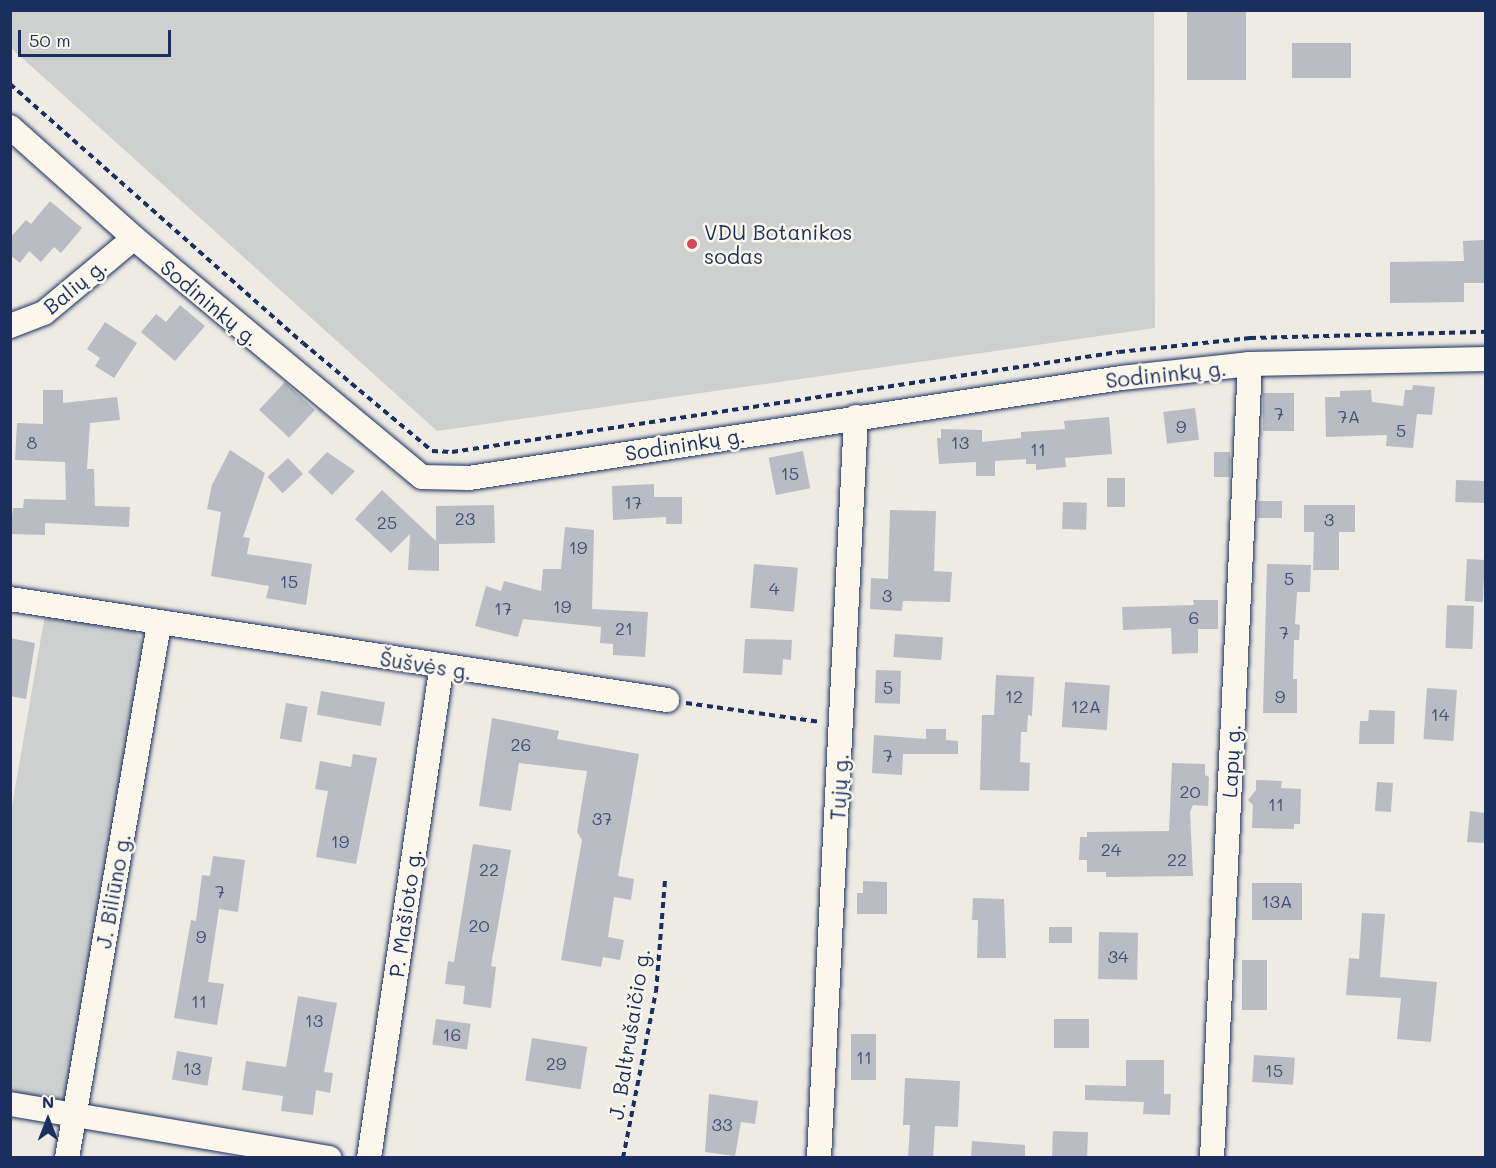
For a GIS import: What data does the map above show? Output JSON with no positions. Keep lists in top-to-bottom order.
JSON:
{
  "streets": {
    "street": [
      "Balių g.",
      "Sodininkų g.",
      "Šušvės g.",
      "Lapų g.",
      "Tujų g.",
      "J. Biliūno g.",
      "P. Mašioto g."
    ],
    "path": ["J. Baltrušaičio g."]
  },
  "crossings": [
    ["Balių g.", "Sodininkų g."],
    ["Sodininkų g.", "Lapų g."],
    ["Sodininkų g.", "Tujų g."],
    ["Šušvės g.", "J. Biliūno g."],
    ["Šušvės g.", "P. Mašioto g."]
  ],
  "places": ["VDU Botanikos sodas"],
  "house_numbers": [
    "7",
    "7A",
    "9",
    "5",
    "8",
    "13",
    "11",
    "15",
    "17",
    "23",
    "3",
    "25",
    "19",
    "5",
    "15",
    "4",
    "3",
    "19",
    "17",
    "6",
    "21",
    "7",
    "5",
    "12",
    "9",
    "12A",
    "14",
    "26",
    "7",
    "20",
    "11",
    "37",
    "19",
    "24",
    "22",
    "22",
    "7",
    "13A",
    "20",
    "9",
    "34",
    "11",
    "13",
    "16",
    "11",
    "29",
    "13",
    "15",
    "33"
  ],
  "scale_bar": "50 m",
  "north": "top"
}
